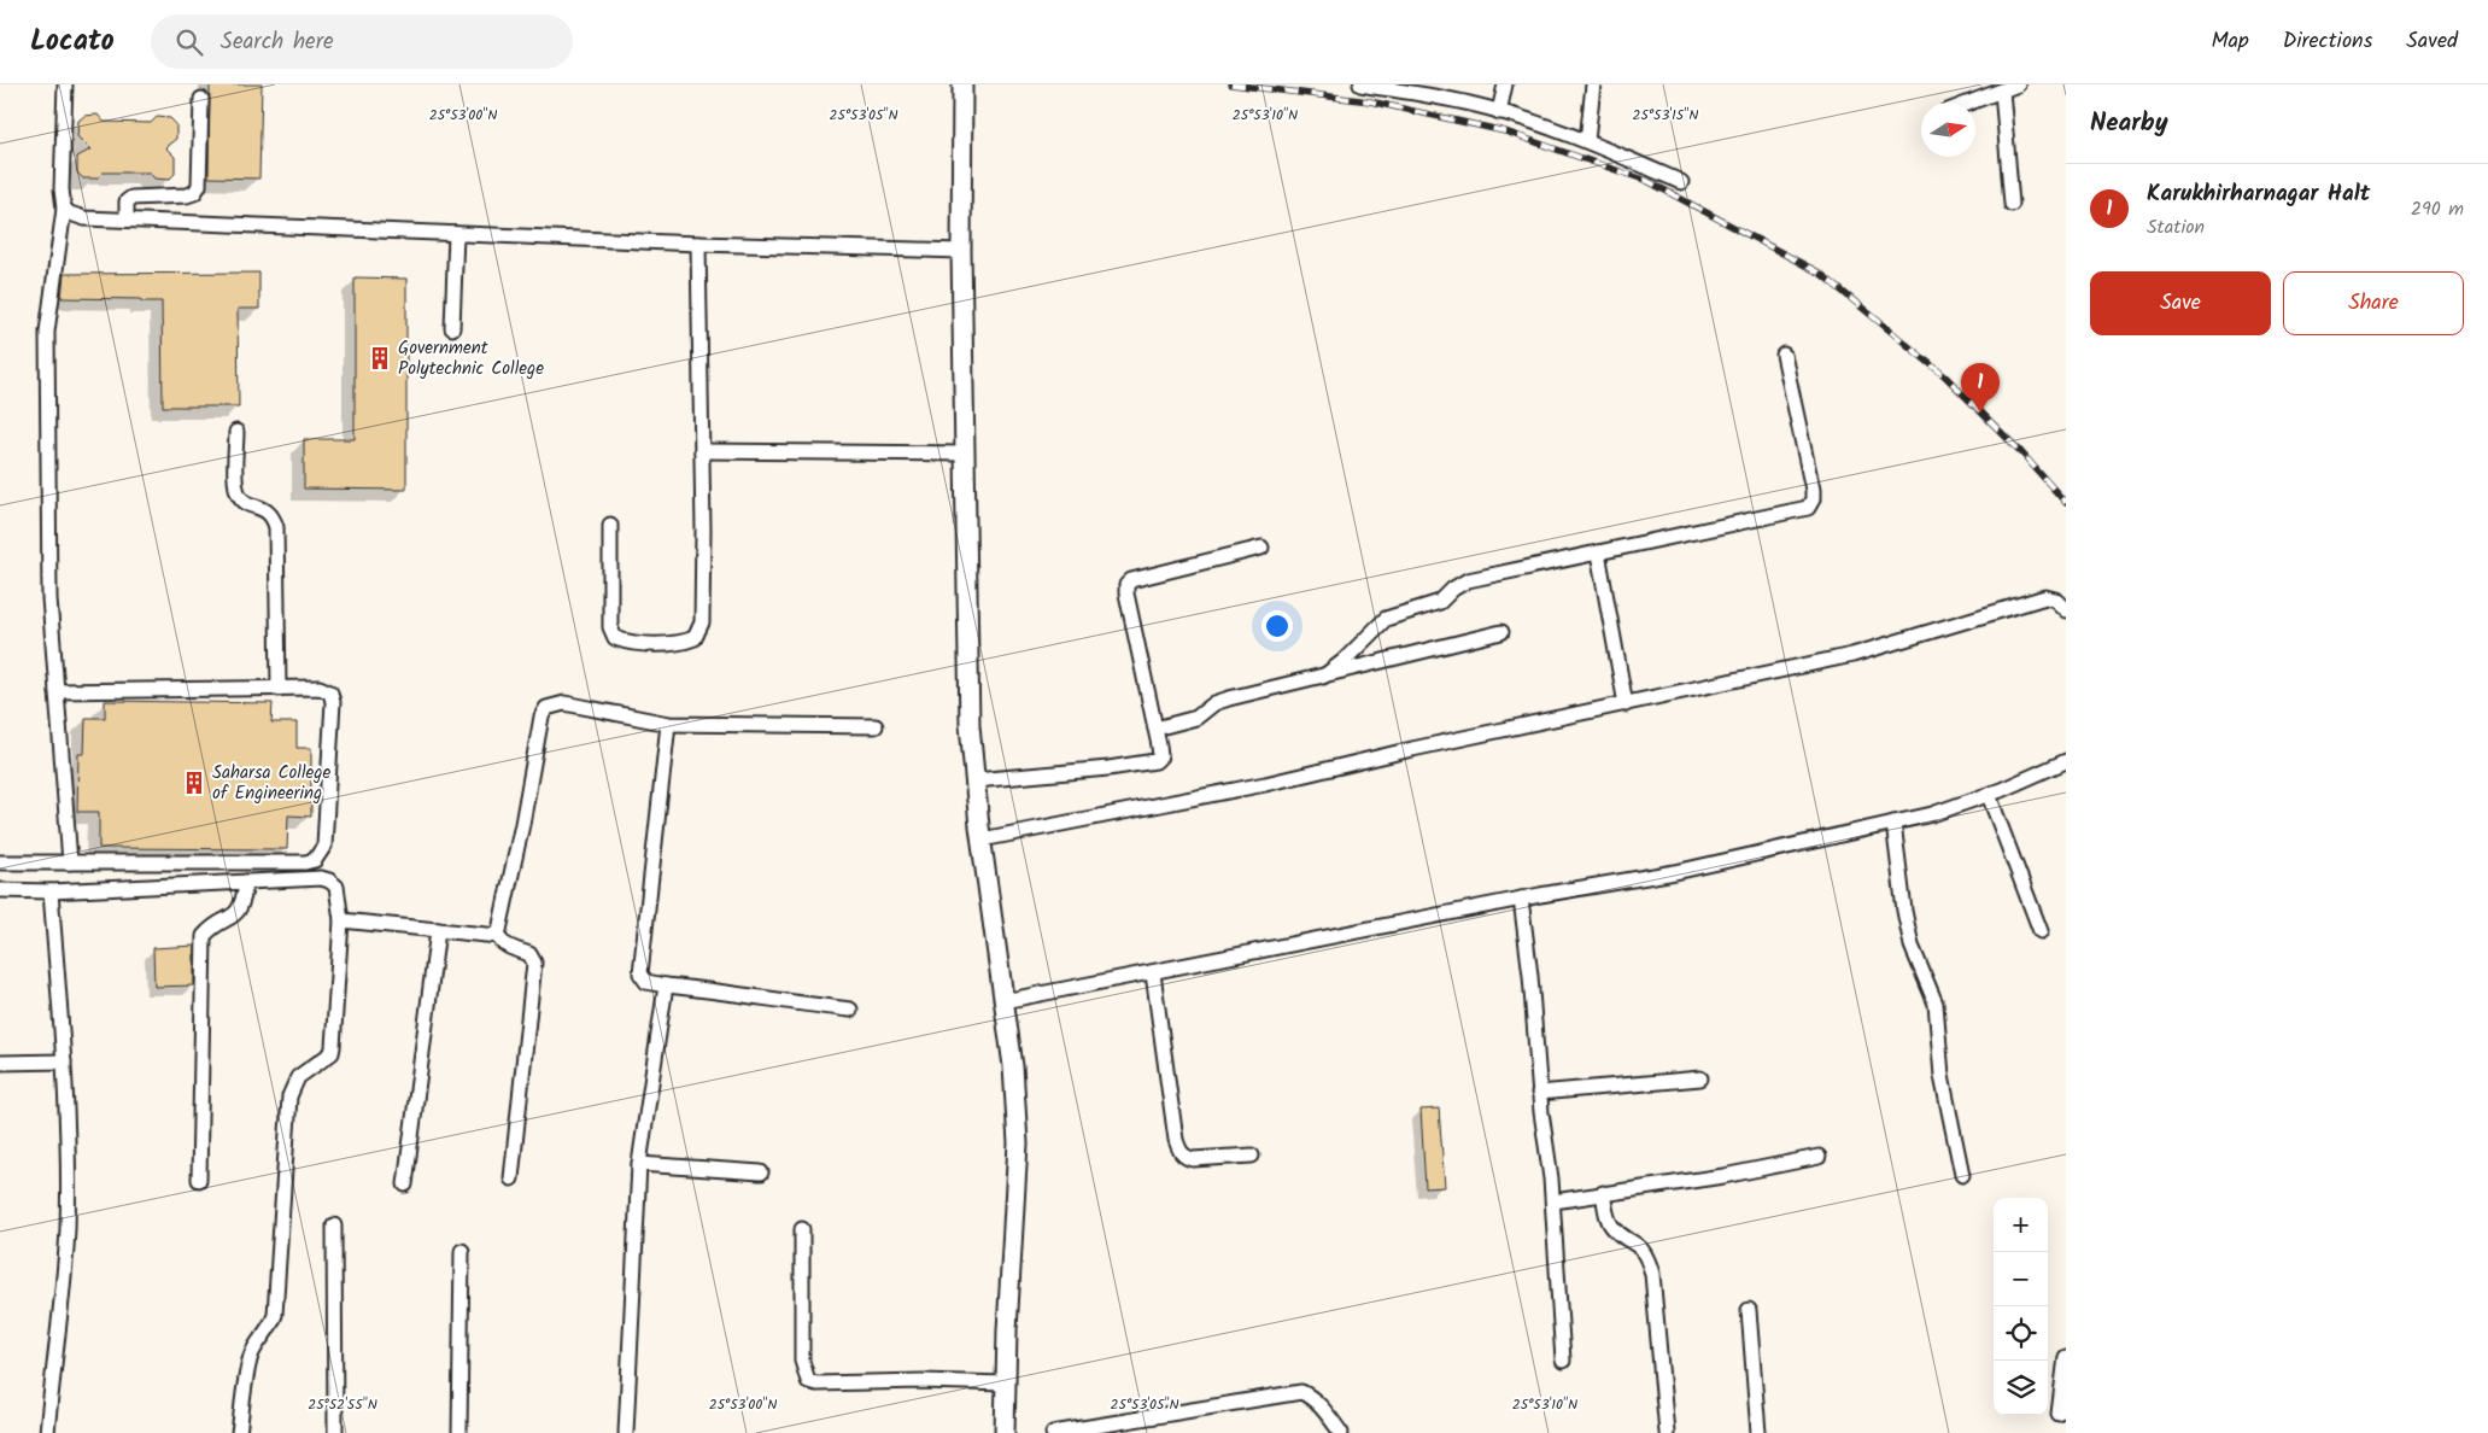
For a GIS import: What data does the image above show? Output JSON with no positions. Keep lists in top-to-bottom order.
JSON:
{
  "places": {
    "building": ["Government Polytechnic College", "Saharsa College of Engineering"]
  },
  "north": "right",
  "page": {
    "header": "Locato",
    "search": "Search here",
    "nav": ["Map", "Directions", "Saved"],
    "heading": "Nearby",
    "list": [
      {
        "mark": "1",
        "name": "Karukhirharnagar Halt",
        "note": "Station",
        "value": "290 m"
      }
    ],
    "buttons": ["Save", "Share"],
    "pins": "1",
    "map_buttons": ["+", "−"]
  },
  "coordinates": [
    "25°53'00\"N",
    "25°53'05\"N",
    "25°53'10\"N",
    "25°53'15\"N",
    "25°52'55\"N"
  ]
}
